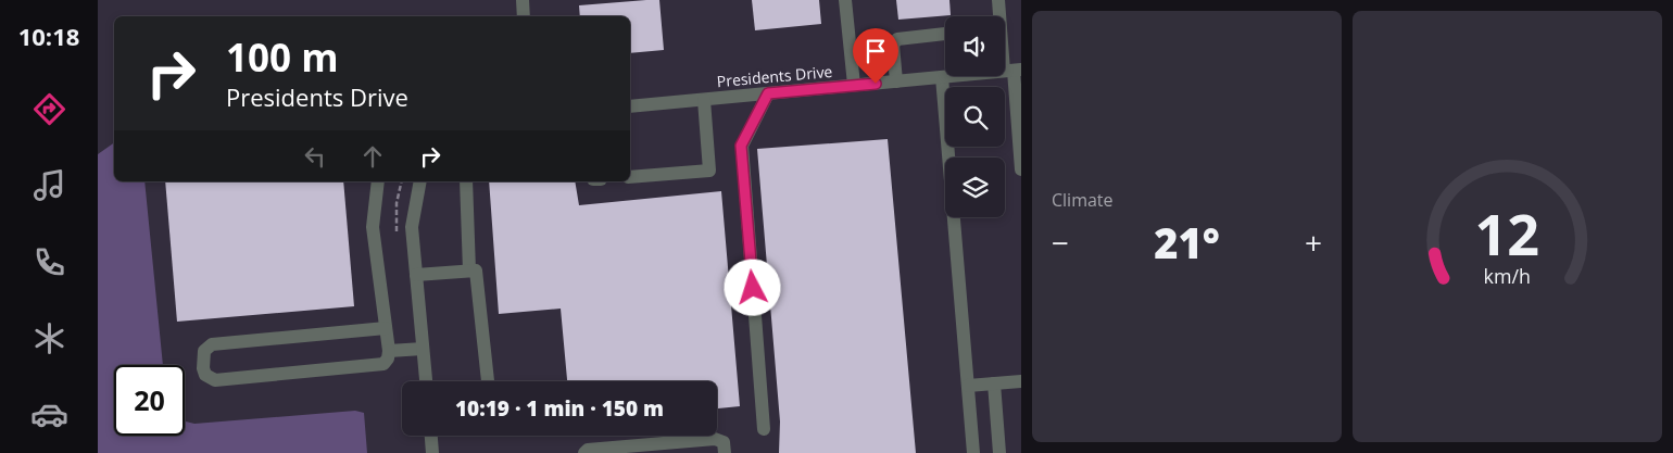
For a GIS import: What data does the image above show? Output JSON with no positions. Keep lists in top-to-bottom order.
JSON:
{
  "streets": {
    "street": ["Presidents Drive"]
  },
  "page": {
    "tabs": "10:18",
    "tile": "Climate",
    "turn": ["100 m", "Presidents Drive"],
    "heat": ["−", "21°", "+"],
    "limit": "20",
    "trip": "10:19 · 1 min · 150 m",
    "gauge": ["12", "km/h"]
  }
}
